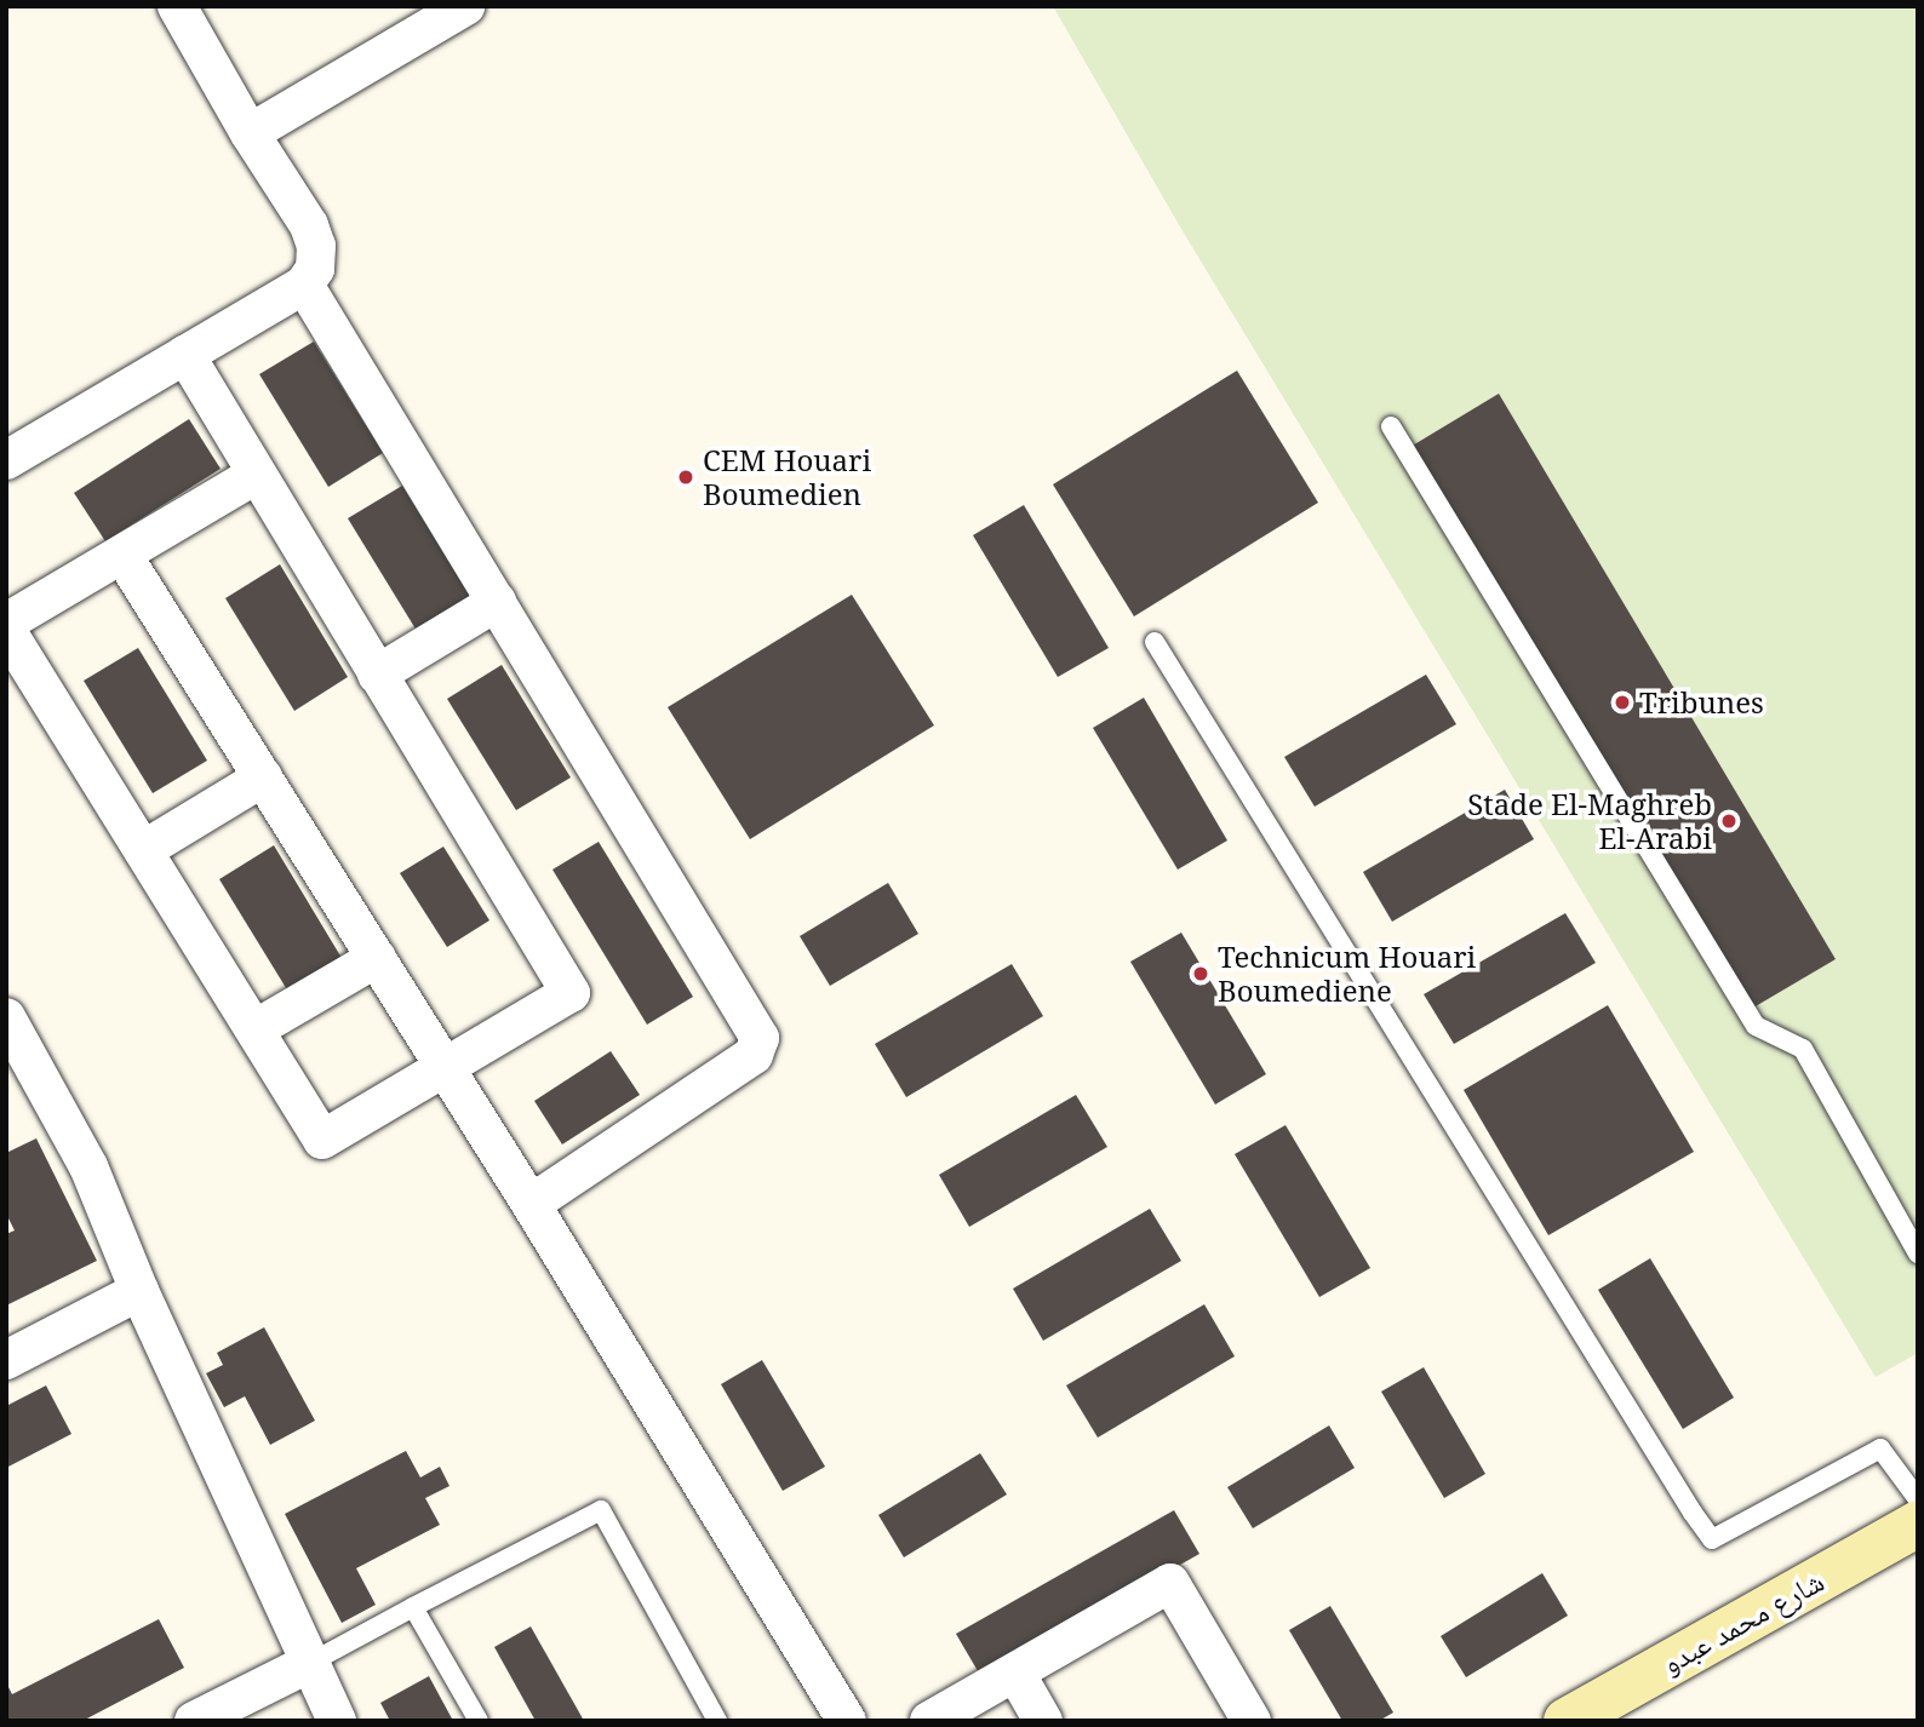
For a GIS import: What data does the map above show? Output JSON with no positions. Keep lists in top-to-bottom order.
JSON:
{
  "streets": {
    "street": ["شارع محمد عبدو"]
  },
  "places": [
    "CEM Houari Boumedien",
    "Tribunes",
    "Stade El-Maghreb El-Arabi",
    "Technicum Houari Boumediene"
  ]
}
